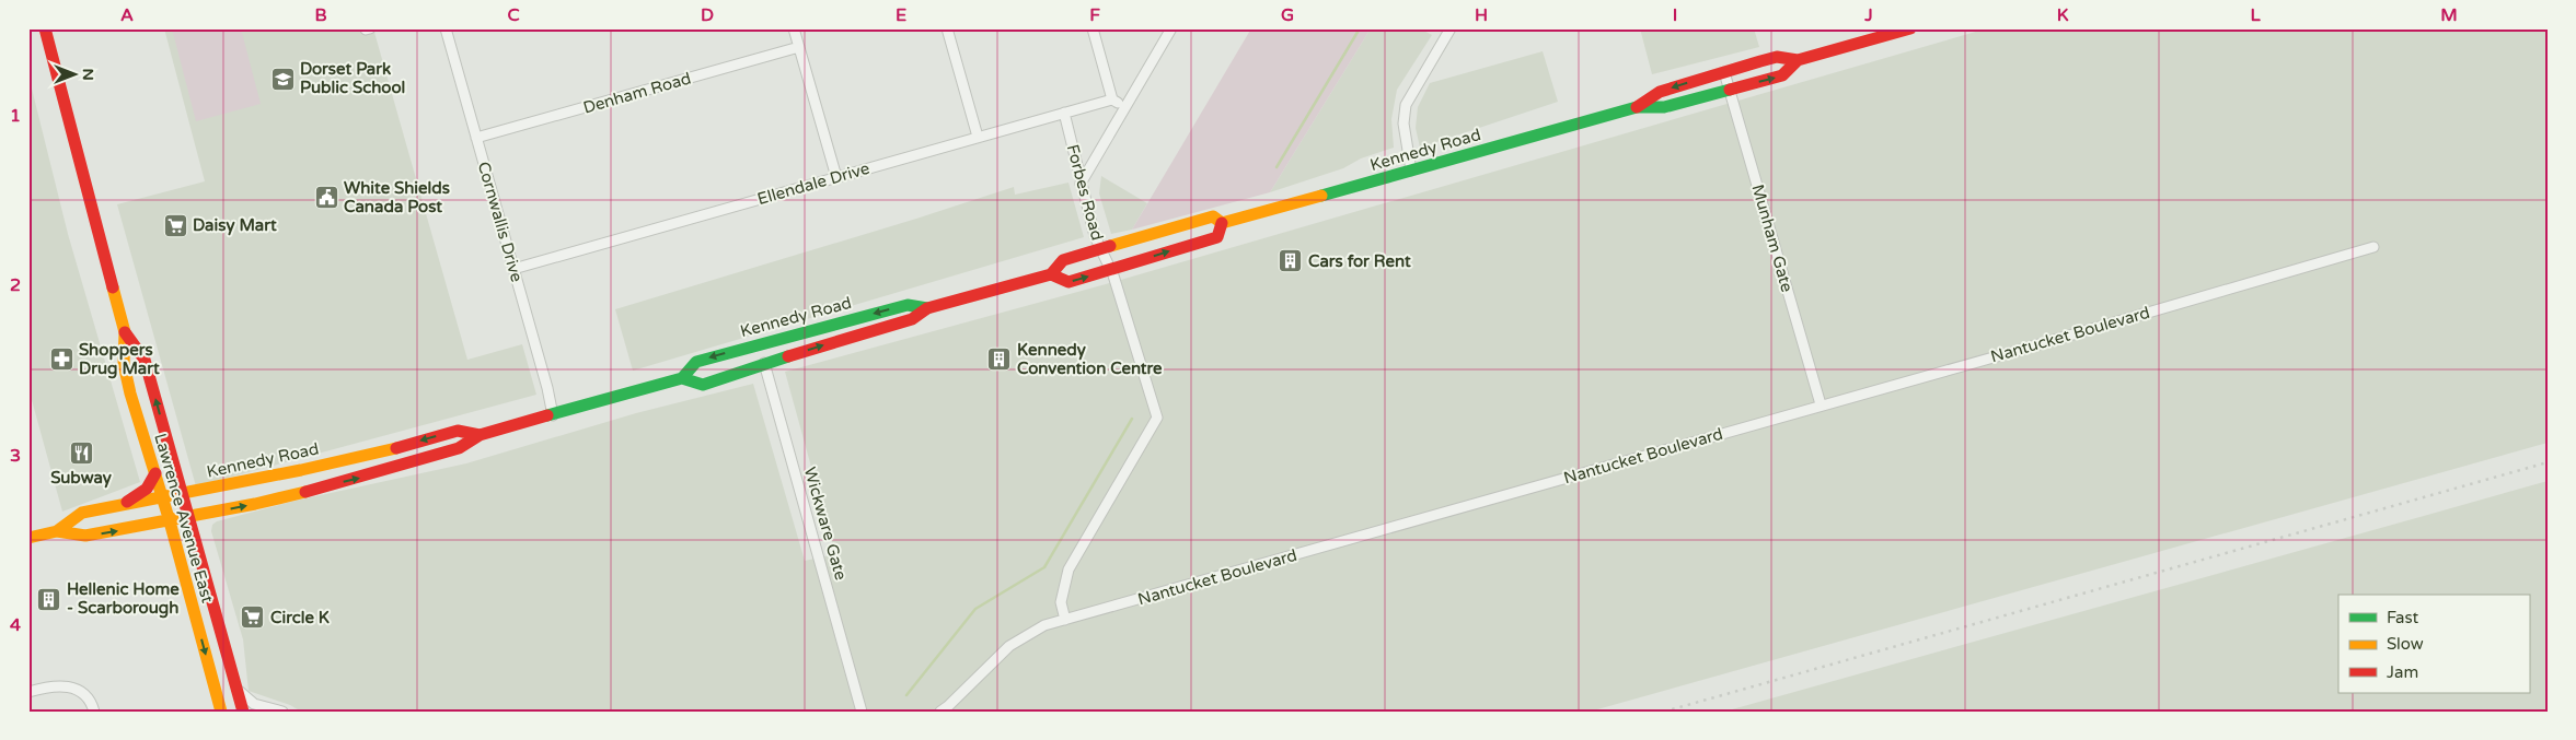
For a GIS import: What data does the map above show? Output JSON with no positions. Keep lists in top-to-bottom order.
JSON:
{
  "streets": {
    "main road": ["Kennedy Road", "Lawrence Avenue East", "Wickware Gate"],
    "street": [
      "Denham Road",
      "Ellendale Drive",
      "Forbes Road",
      "Cornwallis Drive",
      "Munham Gate",
      "Nantucket Boulevard"
    ]
  },
  "crossings": [
    ["Denham Road", "Cornwallis Drive"],
    ["Kennedy Road", "Forbes Road"],
    ["Kennedy Road", "Cornwallis Drive"],
    ["Kennedy Road", "Munham Gate"],
    ["Kennedy Road", "Lawrence Avenue East"],
    ["Kennedy Road", "Wickware Gate"],
    ["Ellendale Drive", "Forbes Road"],
    ["Ellendale Drive", "Cornwallis Drive"],
    ["Forbes Road", "Nantucket Boulevard"],
    ["Munham Gate", "Nantucket Boulevard"]
  ],
  "places": {
    "school or university": ["Dorset Park Public School"],
    "public building": ["White Shields Canada Post"],
    "supermarket": ["Daisy Mart", "Circle K"],
    "building": ["Cars for Rent", "Kennedy Convention Centre", "Hellenic Home - Scarborough"],
    "pharmacy": ["Shoppers Drug Mart"],
    "restaurant": ["Subway"]
  },
  "legend": ["Fast", "Slow", "Jam"],
  "north": "right",
  "grid": {
    "columns": [
      "A",
      "B",
      "C",
      "D",
      "E",
      "F",
      "G",
      "H",
      "I",
      "J",
      "K",
      "L",
      "M"
    ],
    "rows": [
      "1",
      "2",
      "3",
      "4"
    ]
  }
}
